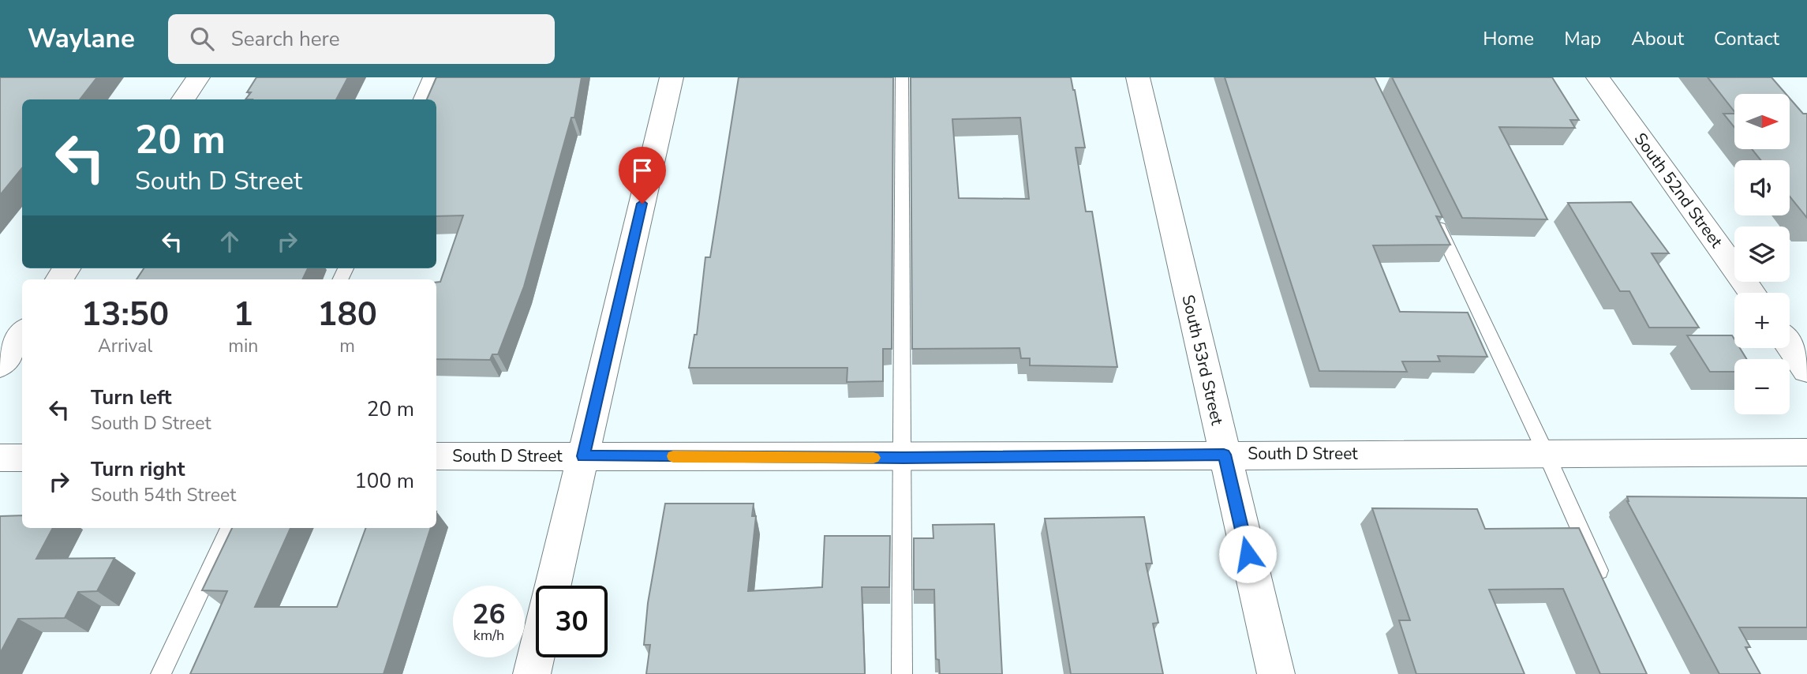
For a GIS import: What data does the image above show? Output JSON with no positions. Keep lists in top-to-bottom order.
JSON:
{
  "streets": {
    "street": ["South 52nd Street", "South 53rd Street", "South D Street"]
  },
  "crossings": [
    ["South 53rd Street", "South D Street"]
  ],
  "north": "right",
  "page": {
    "header": "Waylane",
    "search": "Search here",
    "nav": [
      "Home",
      "Map",
      "About",
      "Contact"
    ],
    "map_buttons": ["+", "−"],
    "turn": ["20 m", "South D Street"],
    "eta": [
      "13:50",
      "Arrival",
      "1",
      "min",
      "180",
      "m"
    ],
    "list": [
      {
        "name": "Turn left",
        "note": "South D Street",
        "value": "20 m"
      },
      {
        "name": "Turn right",
        "note": "South 54th Street",
        "value": "100 m"
      }
    ],
    "speed": "26 km/h",
    "limit": "30"
  }
}
